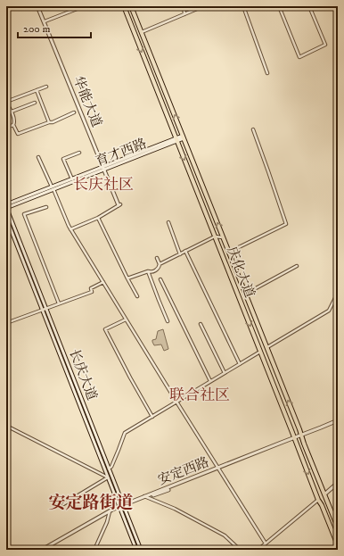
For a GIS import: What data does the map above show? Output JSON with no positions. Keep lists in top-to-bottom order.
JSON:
{
  "streets": {
    "highway": ["庆化大道"],
    "main road": [
      "华能大道",
      "育才西路",
      "长庆大道",
      "安定西路"
    ]
  },
  "crossings": [
    ["华能大道", "育才西路"],
    ["育才西路", "庆化大道"],
    ["育才西路", "长庆大道"],
    ["庆化大道", "安定西路"],
    ["长庆大道", "安定西路"]
  ],
  "districts": ["长庆社区", "联合社区", "安定路街道"],
  "scale_bar": "200 m"
}
